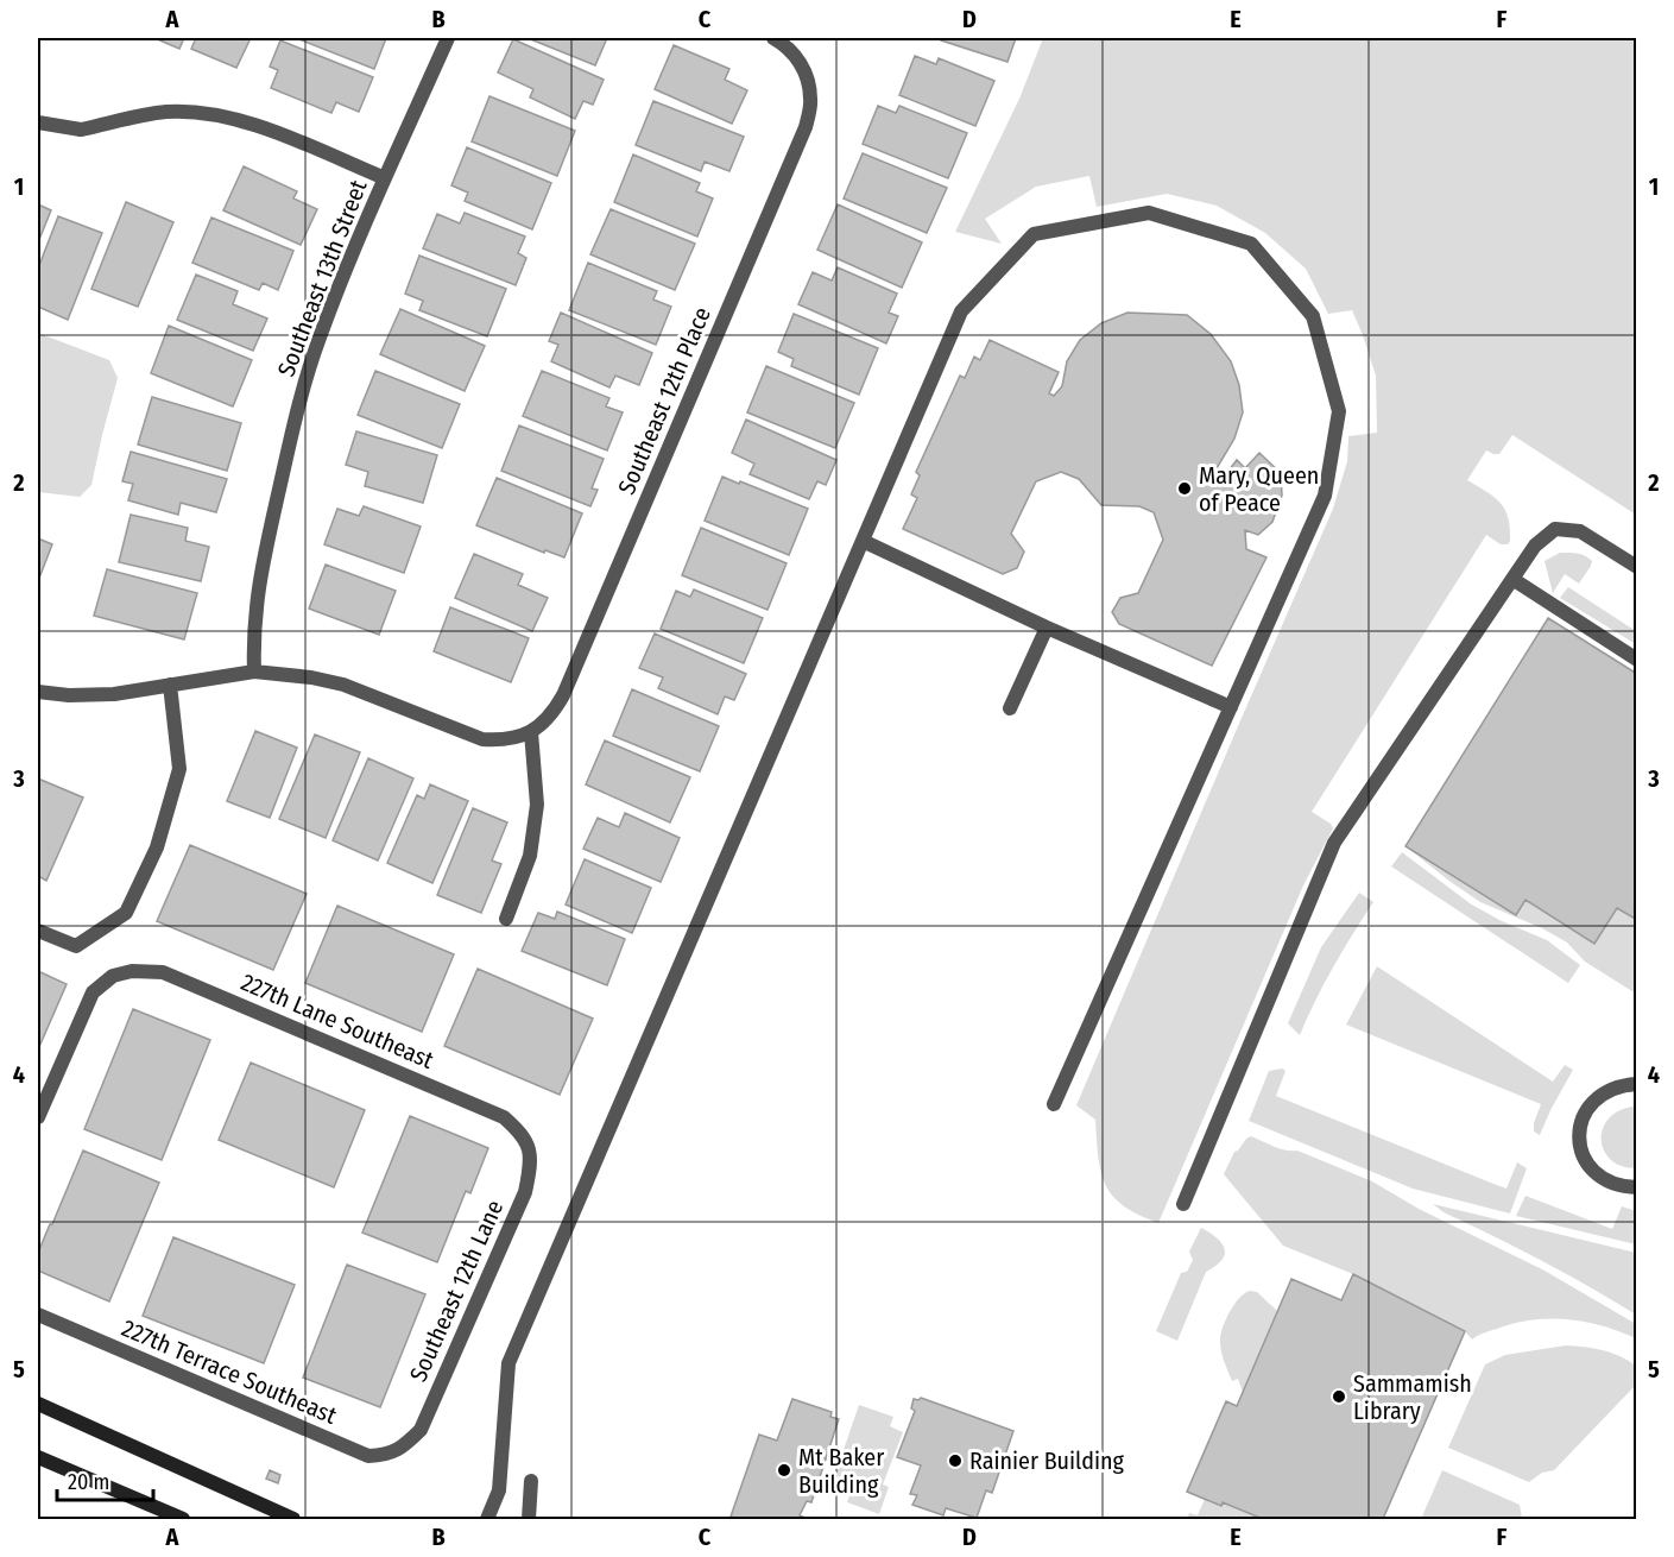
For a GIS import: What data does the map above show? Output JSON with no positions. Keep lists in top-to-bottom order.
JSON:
{
  "streets": {
    "street": [
      "Southeast 13th Street",
      "Southeast 12th Place",
      "227th Lane Southeast",
      "Southeast 12th Lane",
      "227th Terrace Southeast"
    ]
  },
  "crossings": [
    ["227th Lane Southeast", "Southeast 12th Lane"],
    ["Southeast 12th Lane", "227th Terrace Southeast"]
  ],
  "places": [
    "Mary, Queen of Peace",
    "Sammamish Library",
    "Rainier Building",
    "Mt Baker Building"
  ],
  "scale_bar": "20 m",
  "grid": {
    "columns": [
      "A",
      "B",
      "C",
      "D",
      "E",
      "F"
    ],
    "rows": [
      "1",
      "2",
      "3",
      "4",
      "5"
    ]
  }
}
